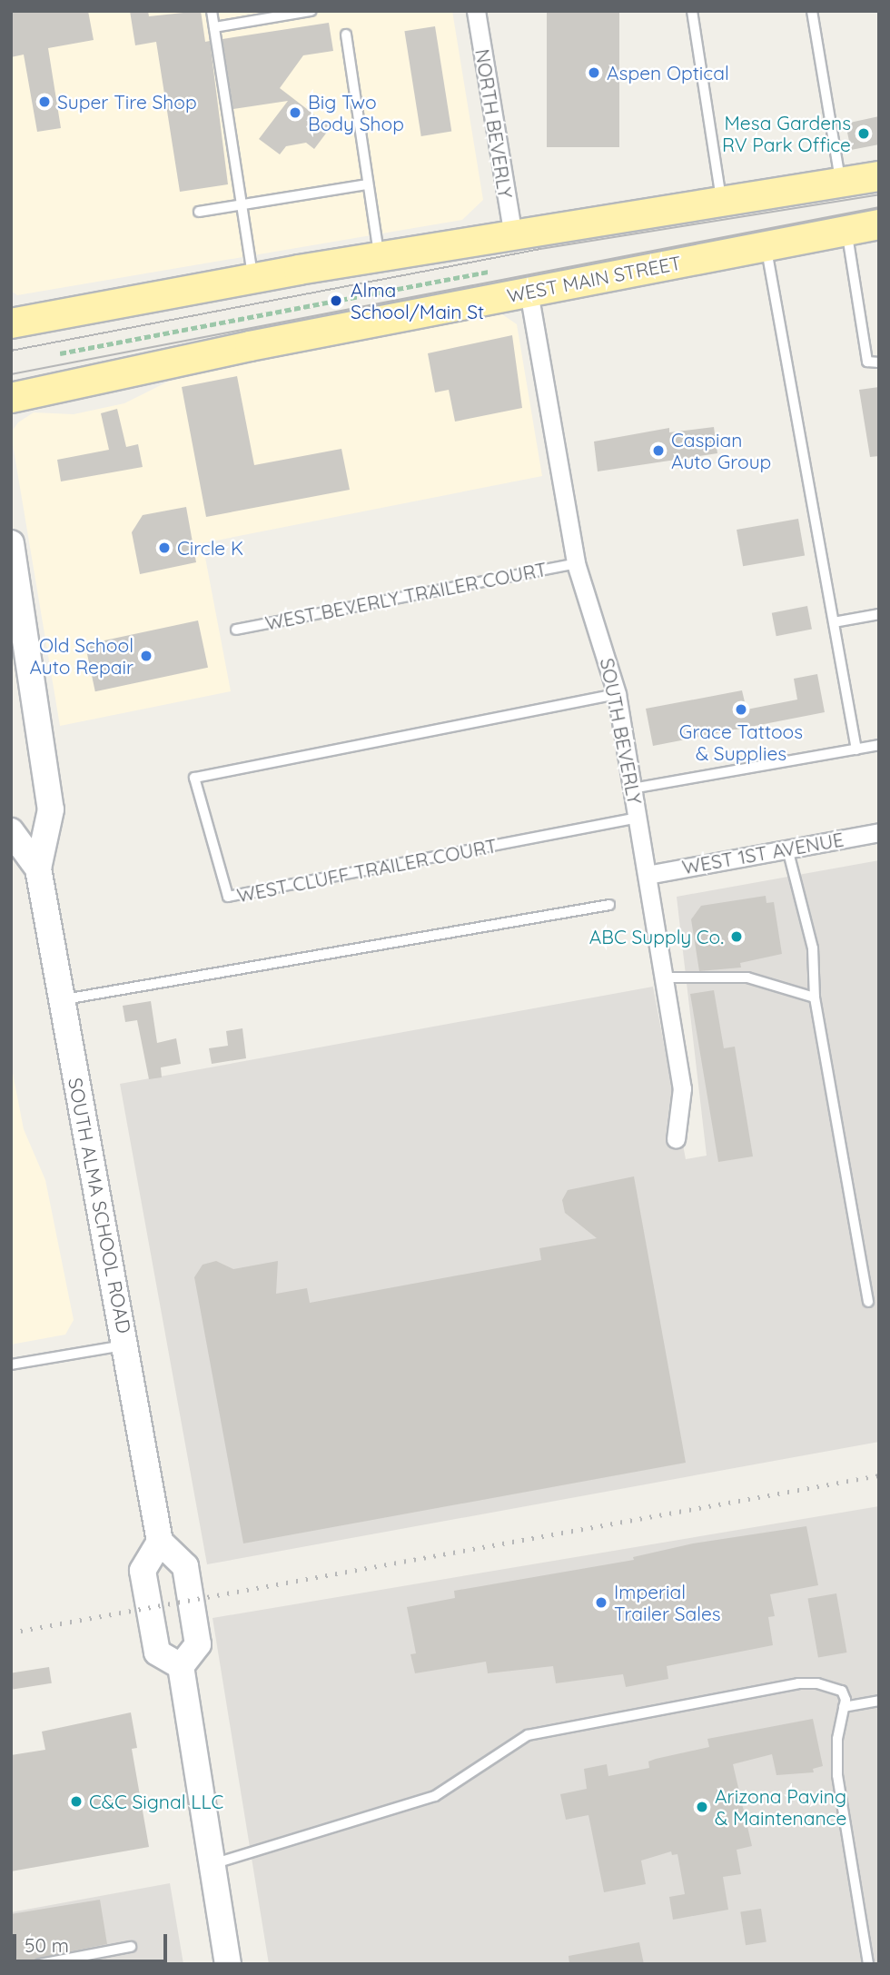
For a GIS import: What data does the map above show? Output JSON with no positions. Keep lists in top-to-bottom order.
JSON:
{
  "streets": {
    "main road": ["WEST MAIN STREET", "SOUTH ALMA SCHOOL ROAD"],
    "street": ["NORTH BEVERLY", "SOUTH BEVERLY", "WEST 1ST AVENUE"],
    "lane": ["WEST BEVERLY TRAILER COURT", "WEST CLUFF TRAILER COURT"]
  },
  "crossings": [
    ["WEST MAIN STREET", "SOUTH BEVERLY"],
    ["WEST BEVERLY TRAILER COURT", "SOUTH BEVERLY"],
    ["SOUTH BEVERLY", "WEST 1ST AVENUE"],
    ["SOUTH BEVERLY", "WEST CLUFF TRAILER COURT"]
  ],
  "places": [
    "Aspen Optical",
    "Super Tire Shop",
    "Big Two Body Shop",
    "Mesa Gardens RV Park Office",
    "Alma School/Main St",
    "Caspian Auto Group",
    "Circle K",
    "Old School Auto Repair",
    "Grace Tattoos & Supplies",
    "ABC Supply Co.",
    "Imperial Trailer Sales",
    "C&C Signal LLC",
    "Arizona Paving & Maintenance"
  ],
  "scale_bar": "50 m"
}
